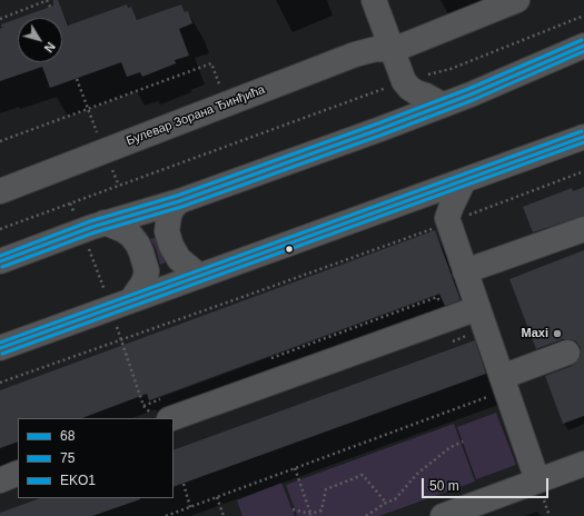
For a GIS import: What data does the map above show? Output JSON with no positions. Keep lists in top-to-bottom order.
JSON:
{
  "streets": {
    "street": ["Булевар Зорана Ђинђића"]
  },
  "places": ["Maxi"],
  "lines": ["transit line EKO1", "transit line 68", "transit line 75"],
  "legend": ["68", "75", "EKO1"],
  "scale_bar": "50 m",
  "north": "bottom right"
}
